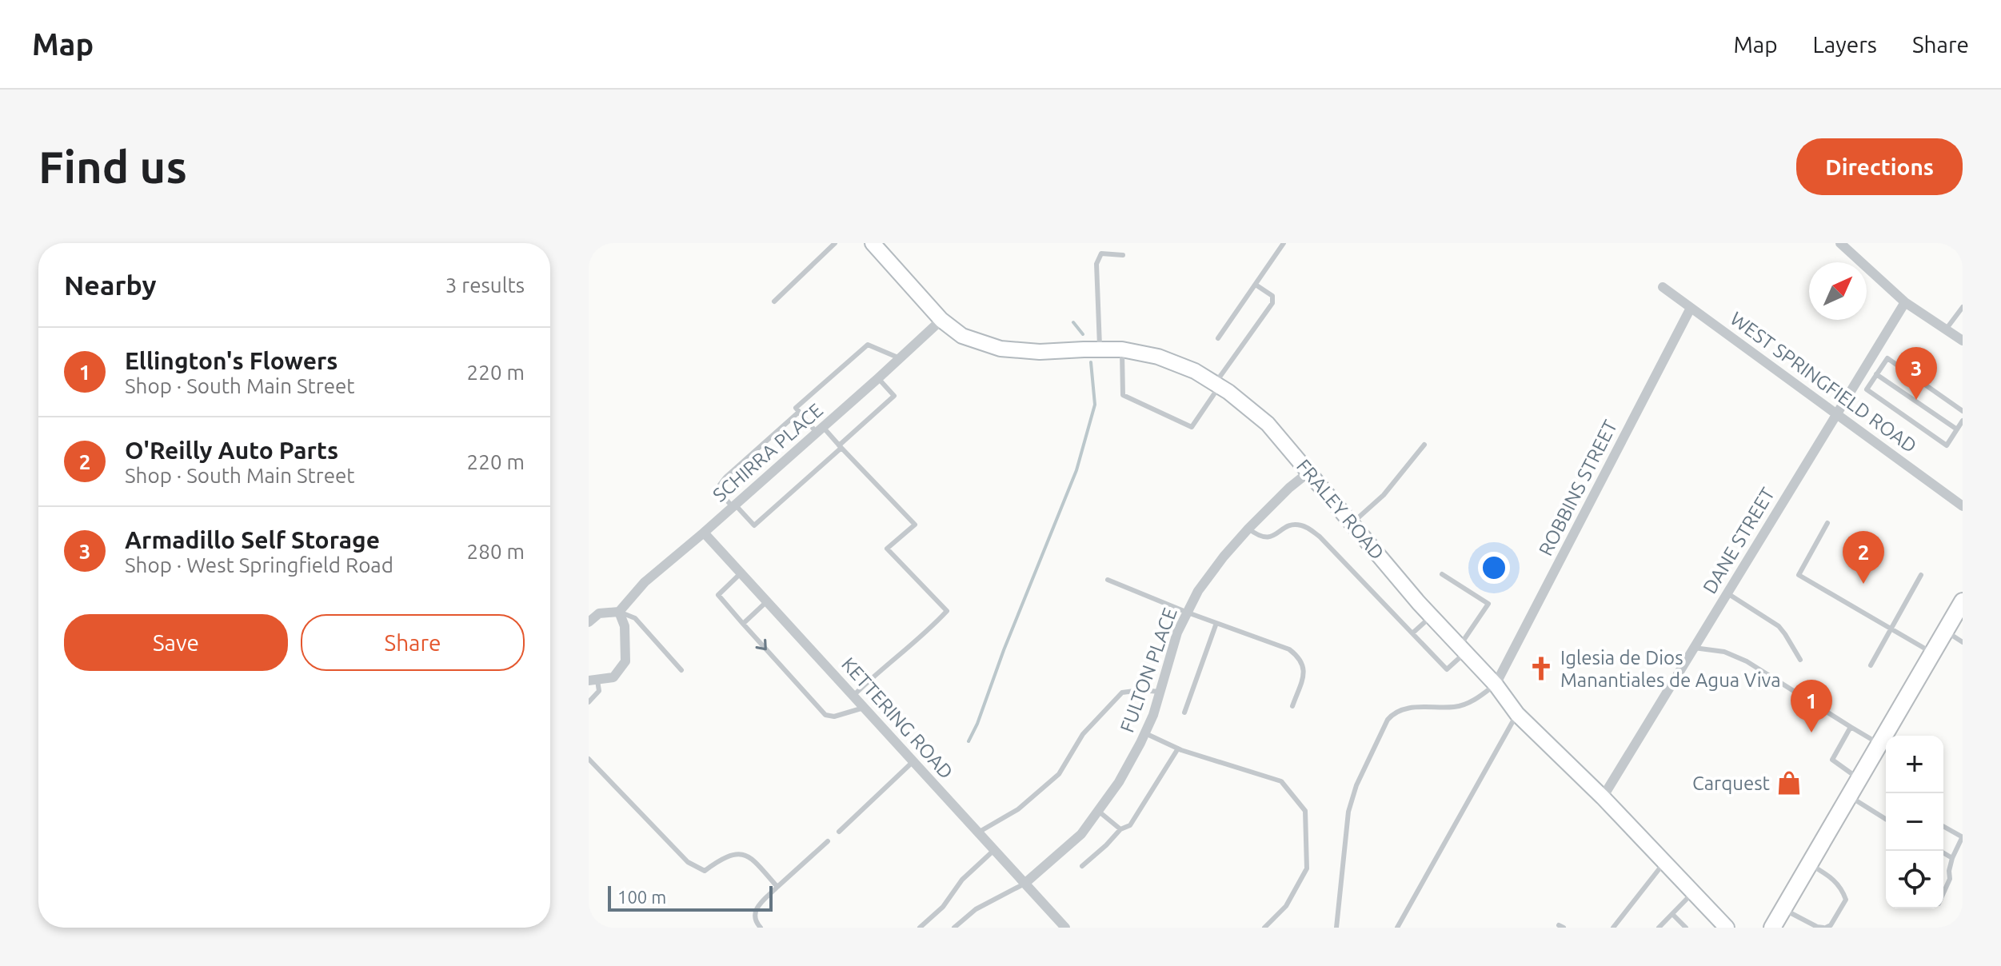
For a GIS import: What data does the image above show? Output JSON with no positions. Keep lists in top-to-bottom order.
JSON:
{
  "streets": {
    "street": [
      "WEST SPRINGFIELD ROAD",
      "SCHIRRA PLACE",
      "ROBBINS STREET",
      "FRALEY ROAD",
      "DANE STREET",
      "FULTON PLACE",
      "KETTERING ROAD"
    ]
  },
  "crossings": [
    ["WEST SPRINGFIELD ROAD", "ROBBINS STREET"],
    ["WEST SPRINGFIELD ROAD", "DANE STREET"],
    ["SCHIRRA PLACE", "FRALEY ROAD"],
    ["SCHIRRA PLACE", "KETTERING ROAD"],
    ["ROBBINS STREET", "FRALEY ROAD"],
    ["FRALEY ROAD", "DANE STREET"],
    ["FRALEY ROAD", "FULTON PLACE"],
    ["FULTON PLACE", "KETTERING ROAD"]
  ],
  "places": {
    "church": ["Iglesia de Dios Manantiales de Agua Viva"],
    "shop": ["Carquest"]
  },
  "scale_bar": "100 m",
  "north": "top right",
  "page": {
    "header": "Map",
    "nav": ["Map", "Layers", "Share"],
    "buttons": [
      "Directions",
      ["Save", "Share"]
    ],
    "title": "Find us",
    "heading": ["Nearby", "3 results"],
    "list": [
      {
        "mark": "1",
        "name": "Ellington's Flowers",
        "note": "Shop · South Main Street",
        "value": "220 m"
      },
      {
        "mark": "2",
        "name": "O'Reilly Auto Parts",
        "note": "Shop · South Main Street",
        "value": "220 m"
      },
      {
        "mark": "3",
        "name": "Armadillo Self Storage",
        "note": "Shop · West Springfield Road",
        "value": "280 m"
      }
    ],
    "pins": ["3", "2", "1"],
    "map_buttons": ["+", "−"],
    "scale": "100 m"
  }
}
